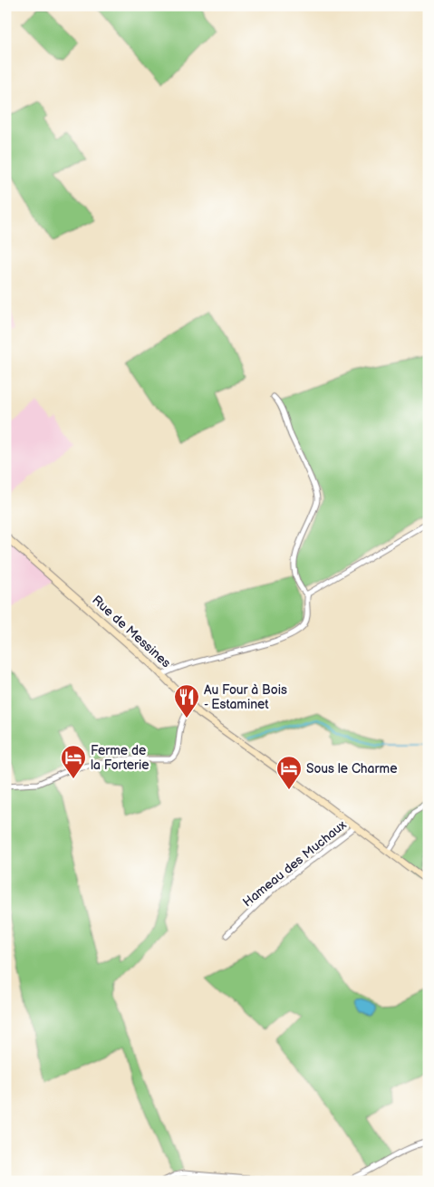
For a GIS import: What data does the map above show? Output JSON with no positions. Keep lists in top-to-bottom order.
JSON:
{
  "streets": {
    "main road": ["Rue de Messines"],
    "street": ["Hameau des Muchaux"]
  },
  "crossings": [
    ["Rue de Messines", "Hameau des Muchaux"]
  ],
  "places": {
    "restaurant": ["Au Four à Bois - Estaminet"],
    "hotel": ["Ferme de la Forterie", "Sous le Charme"]
  }
}
